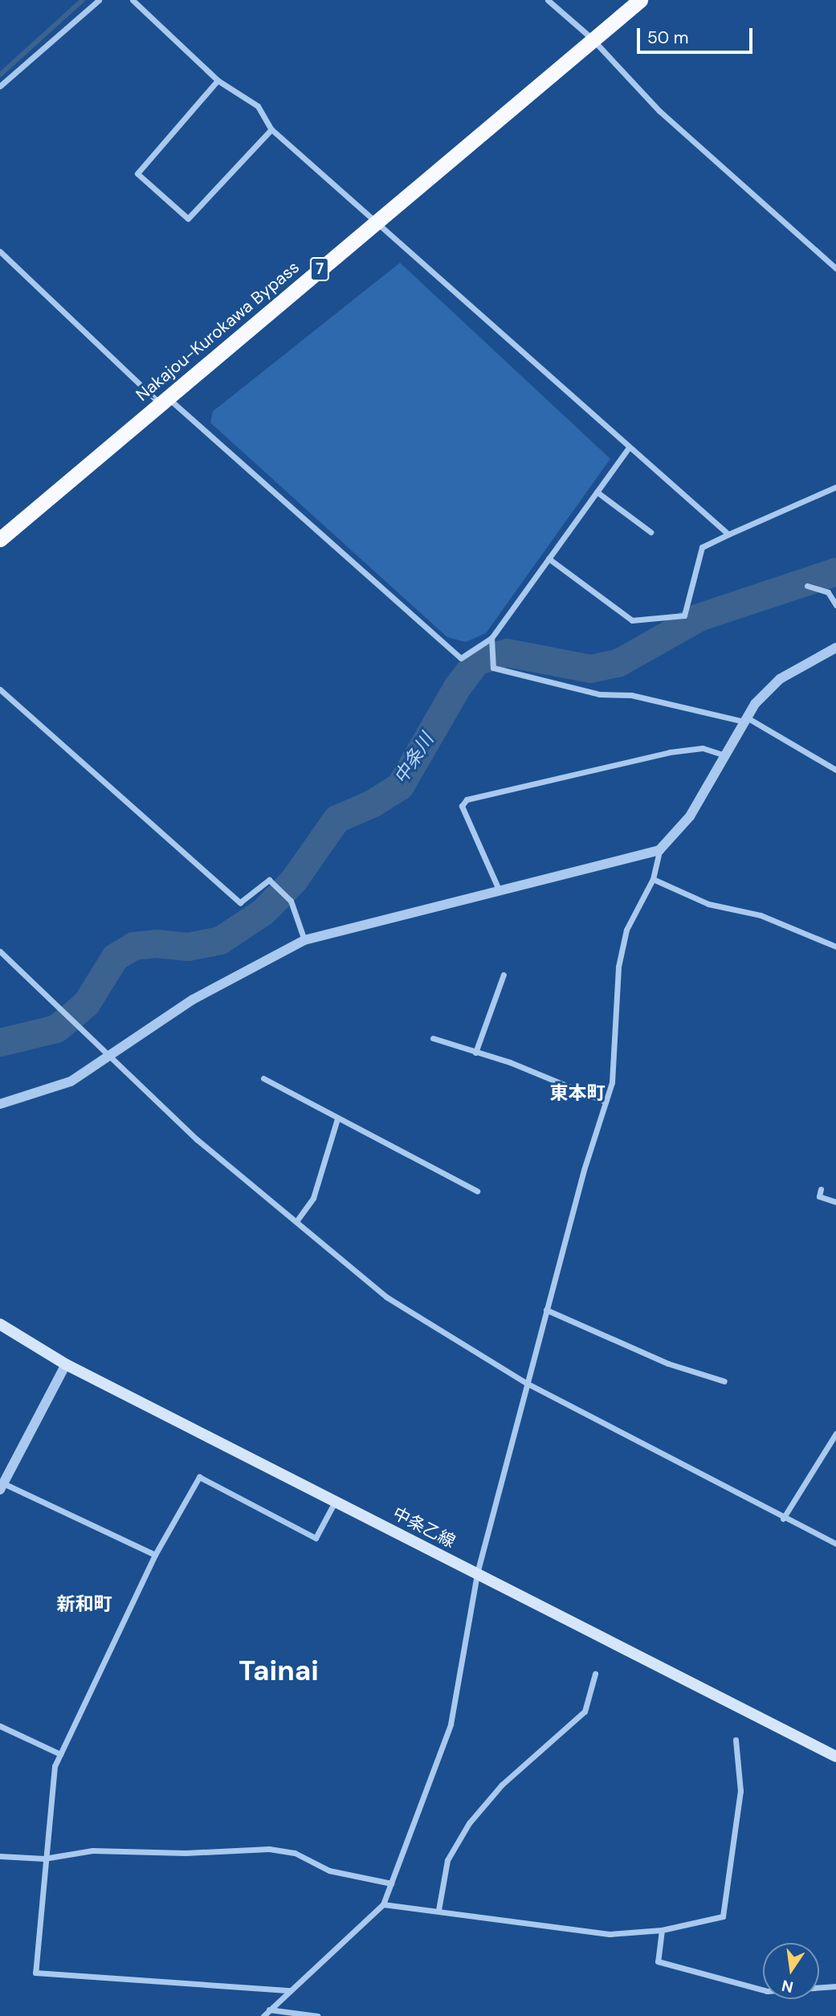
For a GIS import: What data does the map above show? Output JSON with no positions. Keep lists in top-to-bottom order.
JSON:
{
  "streets": {
    "highway": ["7", "Nakajou-Kurokawa Bypass"],
    "main road": ["中条乙線"]
  },
  "districts": ["東本町", "新和町", "Tainai"],
  "water": ["中条川"],
  "scale_bar": "50 m",
  "north": "bottom"
}
